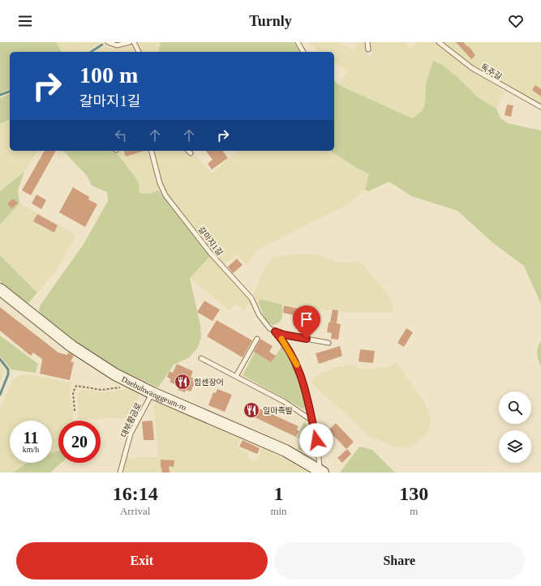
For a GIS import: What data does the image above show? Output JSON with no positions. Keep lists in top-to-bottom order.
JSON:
{
  "streets": {
    "main road": ["Daebuhwanggeum-ro"],
    "lane": ["독주길", "갈마지1길", "대부황금로"]
  },
  "crossings": [
    ["갈마지1길", "Daebuhwanggeum-ro"],
    ["Daebuhwanggeum-ro", "대부황금로"]
  ],
  "places": {
    "restaurant": ["힘센장어", "일마족발"]
  },
  "page": {
    "header": "Turnly",
    "turn": ["100 m", "갈마지1길"],
    "speed": "11 km/h",
    "limit": "20",
    "eta": [
      "16:14",
      "Arrival",
      "1",
      "min",
      "130",
      "m"
    ],
    "buttons": ["Exit", "Share"]
  }
}
